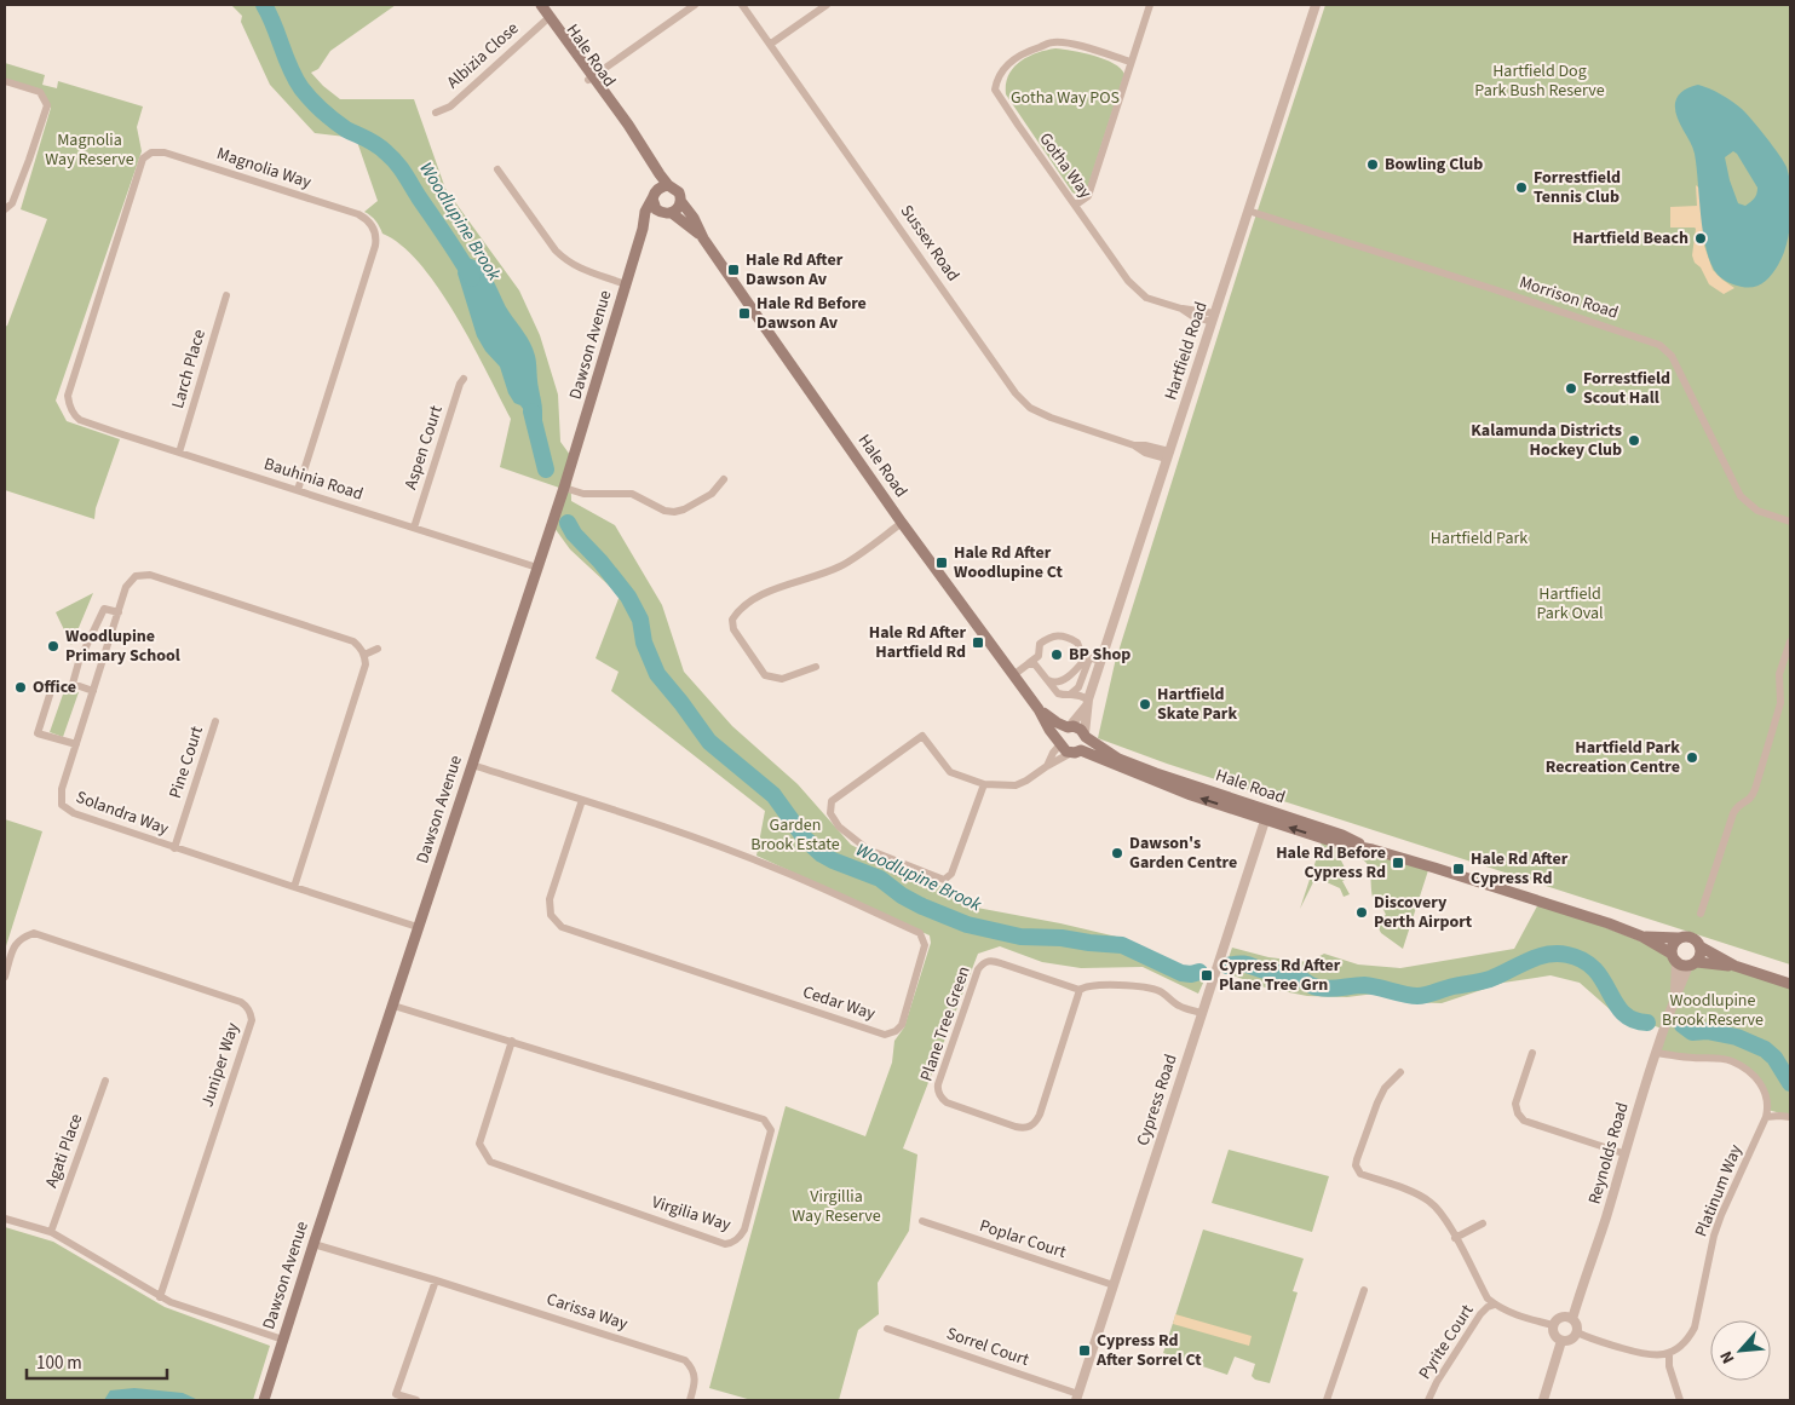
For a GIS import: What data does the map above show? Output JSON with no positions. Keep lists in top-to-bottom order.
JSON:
{
  "streets": {
    "main road": ["Hale Road", "Dawson Avenue"],
    "street": [
      "Albizia Close",
      "Gotha Way",
      "Magnolia Way",
      "Sussex Road",
      "Morrison Road",
      "Hartfield Road",
      "Larch Place",
      "Aspen Court",
      "Bauhinia Road",
      "Pine Court",
      "Solandra Way",
      "Cedar Way",
      "Plane Tree Green",
      "Juniper Way",
      "Cypress Road",
      "Agati Place",
      "Reynolds Road",
      "Platinum Way",
      "Virgilia Way",
      "Poplar Court",
      "Carissa Way",
      "Pyrite Court",
      "Sorrel Court"
    ]
  },
  "crossings": [
    ["Albizia Close", "Hale Road"],
    ["Hale Road", "Dawson Avenue"],
    ["Hale Road", "Hartfield Road"],
    ["Hale Road", "Cypress Road"],
    ["Hale Road", "Reynolds Road"],
    ["Gotha Way", "Hartfield Road"],
    ["Magnolia Way", "Bauhinia Road"],
    ["Sussex Road", "Hartfield Road"],
    ["Morrison Road", "Hartfield Road"],
    ["Dawson Avenue", "Bauhinia Road"],
    ["Dawson Avenue", "Solandra Way"],
    ["Dawson Avenue", "Cedar Way"],
    ["Dawson Avenue", "Virgilia Way"],
    ["Dawson Avenue", "Carissa Way"],
    ["Larch Place", "Bauhinia Road"],
    ["Aspen Court", "Bauhinia Road"],
    ["Pine Court", "Solandra Way"],
    ["Plane Tree Green", "Cypress Road"],
    ["Cypress Road", "Poplar Court"],
    ["Cypress Road", "Sorrel Court"],
    ["Reynolds Road", "Platinum Way"]
  ],
  "water": ["Woodlupine Brook"],
  "parks": [
    "Hartfield Dog Park Bush Reserve",
    "Gotha Way POS",
    "Magnolia Way Reserve",
    "Hartfield Park",
    "Hartfield Park Oval",
    "Garden Brook Estate",
    "Woodlupine Brook Reserve",
    "Virgillia Way Reserve"
  ],
  "places": {
    "other": [
      "Bowling Club",
      "Forrestfield Tennis Club",
      "Hartfield Beach",
      "Forrestfield Scout Hall",
      "Kalamunda Districts Hockey Club",
      "Woodlupine Primary School",
      "BP Shop",
      "Office",
      "Hartfield Skate Park",
      "Hartfield Park Recreation Centre",
      "Dawson's Garden Centre",
      "Discovery Perth Airport"
    ],
    "transit": [
      "Hale Rd After Dawson Av",
      "Hale Rd Before Dawson Av",
      "Hale Rd After Woodlupine Ct",
      "Hale Rd After Hartfield Rd",
      "Hale Rd Before Cypress Rd",
      "Hale Rd After Cypress Rd",
      "Cypress Rd After Plane Tree Grn",
      "Cypress Rd After Sorrel Ct"
    ]
  },
  "scale_bar": "100 m",
  "north": "bottom left"
}
